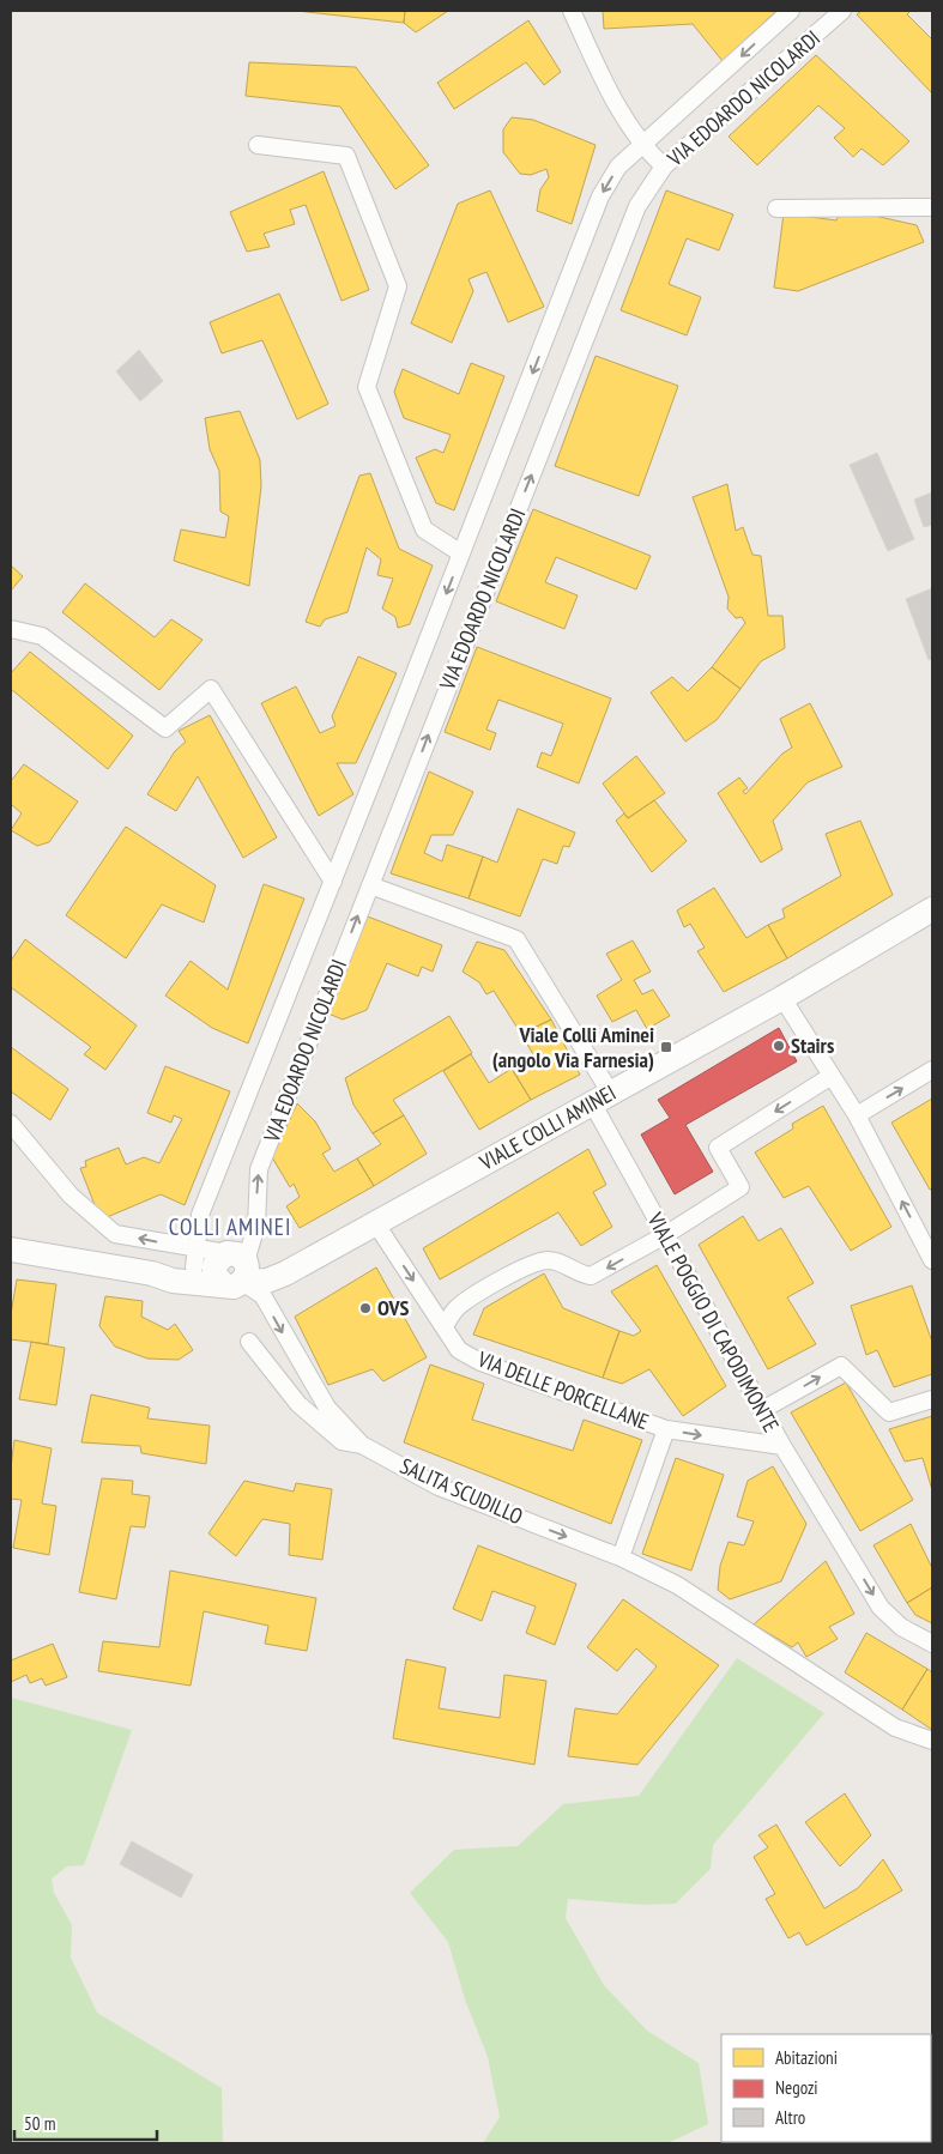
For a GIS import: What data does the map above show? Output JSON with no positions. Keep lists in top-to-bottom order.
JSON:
{
  "streets": {
    "main road": ["VIALE COLLI AMINEI"],
    "street": [
      "VIA EDOARDO NICOLARDI",
      "VIALE POGGIO DI CAPODIMONTE",
      "VIA DELLE PORCELLANE",
      "SALITA SCUDILLO"
    ]
  },
  "crossings": [
    ["VIA EDOARDO NICOLARDI", "VIALE COLLI AMINEI"],
    ["VIA EDOARDO NICOLARDI", "VIALE POGGIO DI CAPODIMONTE"],
    ["VIA EDOARDO NICOLARDI", "SALITA SCUDILLO"],
    ["VIALE COLLI AMINEI", "VIALE POGGIO DI CAPODIMONTE"],
    ["VIALE COLLI AMINEI", "VIA DELLE PORCELLANE"],
    ["VIALE COLLI AMINEI", "SALITA SCUDILLO"],
    ["VIALE POGGIO DI CAPODIMONTE", "VIA DELLE PORCELLANE"]
  ],
  "one_way": ["VIA DELLE PORCELLANE"],
  "districts": ["COLLI AMINEI"],
  "places": {
    "other": ["Stairs", "OVS"],
    "transit": ["Viale Colli Aminei (angolo Via Farnesia)"]
  },
  "legend": ["Abitazioni", "Negozi", "Altro"],
  "scale_bar": "50 m"
}
